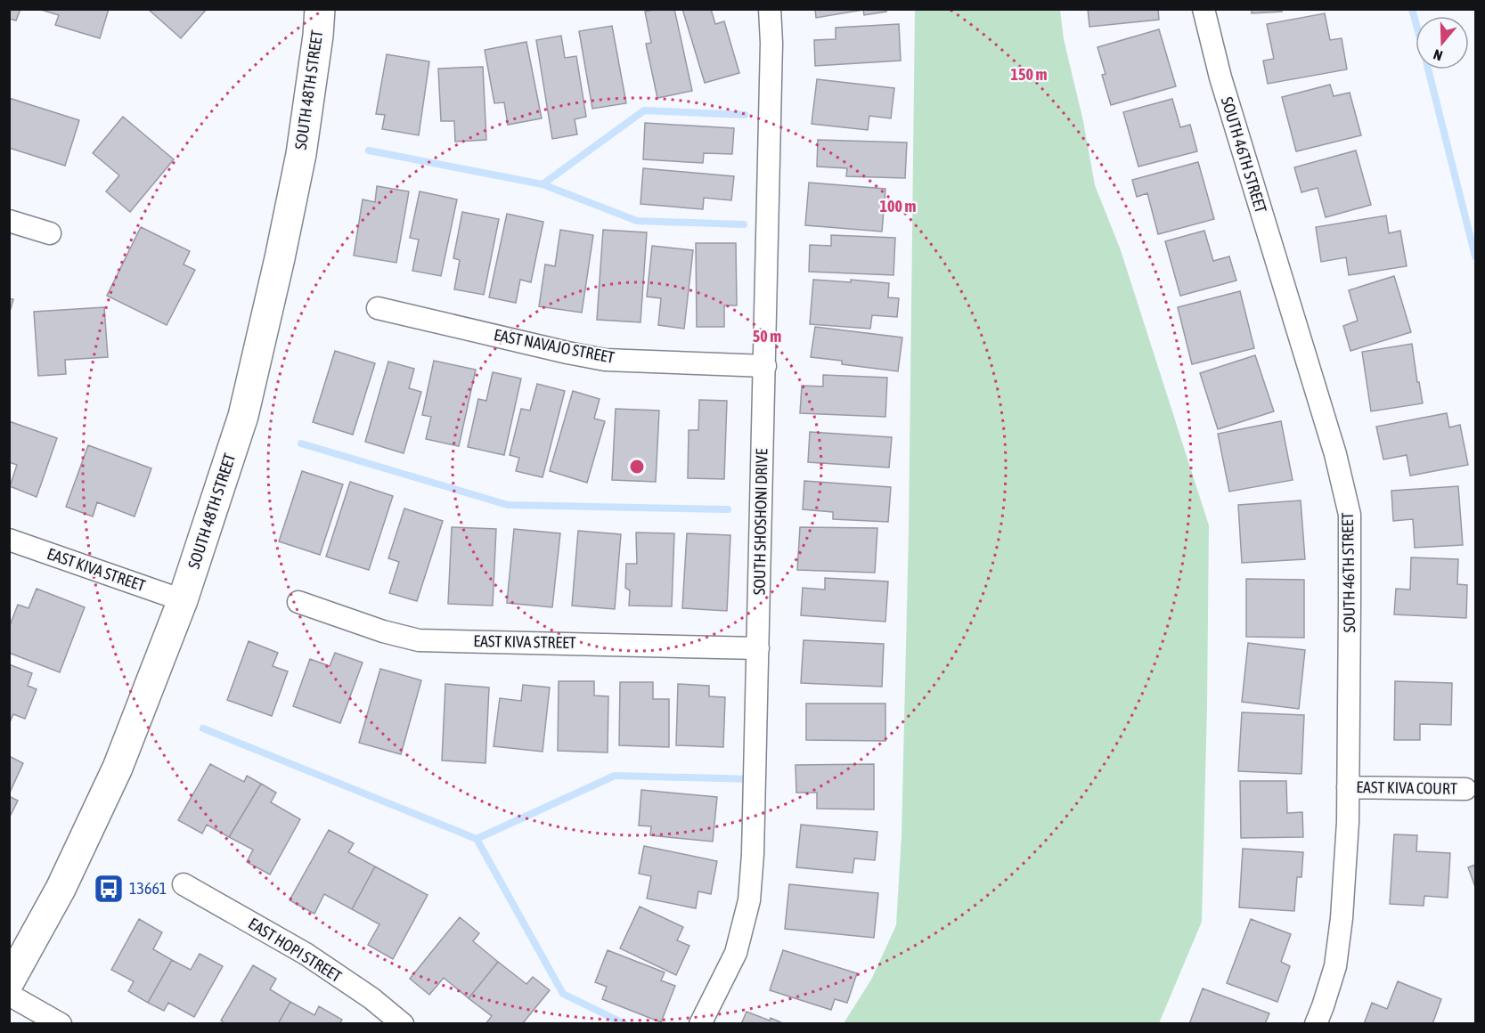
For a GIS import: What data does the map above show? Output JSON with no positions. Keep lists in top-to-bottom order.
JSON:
{
  "streets": {
    "main road": ["SOUTH 48TH STREET"],
    "street": [
      "SOUTH 46TH STREET",
      "EAST NAVAJO STREET",
      "SOUTH SHOSHONI DRIVE",
      "EAST KIVA STREET",
      "EAST KIVA COURT",
      "EAST HOPI STREET"
    ]
  },
  "crossings": [
    ["SOUTH 48TH STREET", "EAST KIVA STREET"],
    ["SOUTH 46TH STREET", "EAST KIVA COURT"],
    ["EAST NAVAJO STREET", "SOUTH SHOSHONI DRIVE"],
    ["SOUTH SHOSHONI DRIVE", "EAST KIVA STREET"]
  ],
  "places": {
    "bus stop": ["13661"]
  },
  "north": "bottom",
  "rings": ["150 m", "100 m", "50 m"]
}
